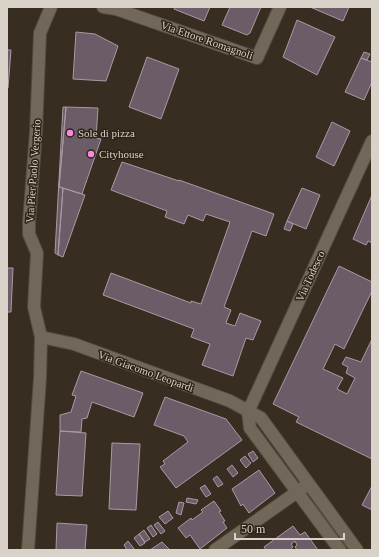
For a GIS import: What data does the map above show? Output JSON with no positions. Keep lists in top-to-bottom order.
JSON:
{
  "streets": {
    "street": [
      "Via Ettore Romagnoli",
      "Via Pier Paolo Vergerio",
      "Via Todesco",
      "Via Giacomo Leopardi"
    ]
  },
  "crossings": [
    ["Via Pier Paolo Vergerio", "Via Giacomo Leopardi"],
    ["Via Todesco", "Via Giacomo Leopardi"]
  ],
  "places": ["Sole di pizza", "Cityhouse"],
  "scale_bar": "50 m"
}
